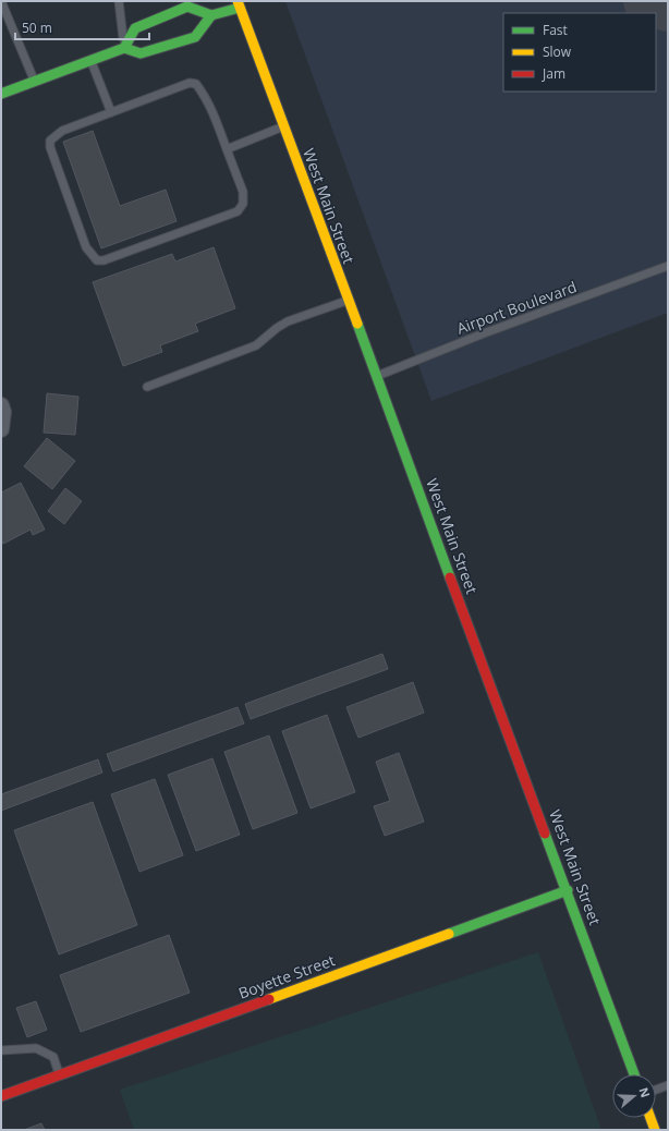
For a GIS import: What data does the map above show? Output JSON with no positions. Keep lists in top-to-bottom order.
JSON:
{
  "streets": {
    "main road": ["West Main Street", "Boyette Street"],
    "lane": ["Airport Boulevard"]
  },
  "crossings": [
    ["West Main Street", "Airport Boulevard"],
    ["West Main Street", "Boyette Street"]
  ],
  "legend": ["Fast", "Slow", "Jam"],
  "scale_bar": "50 m",
  "north": "right"
}
